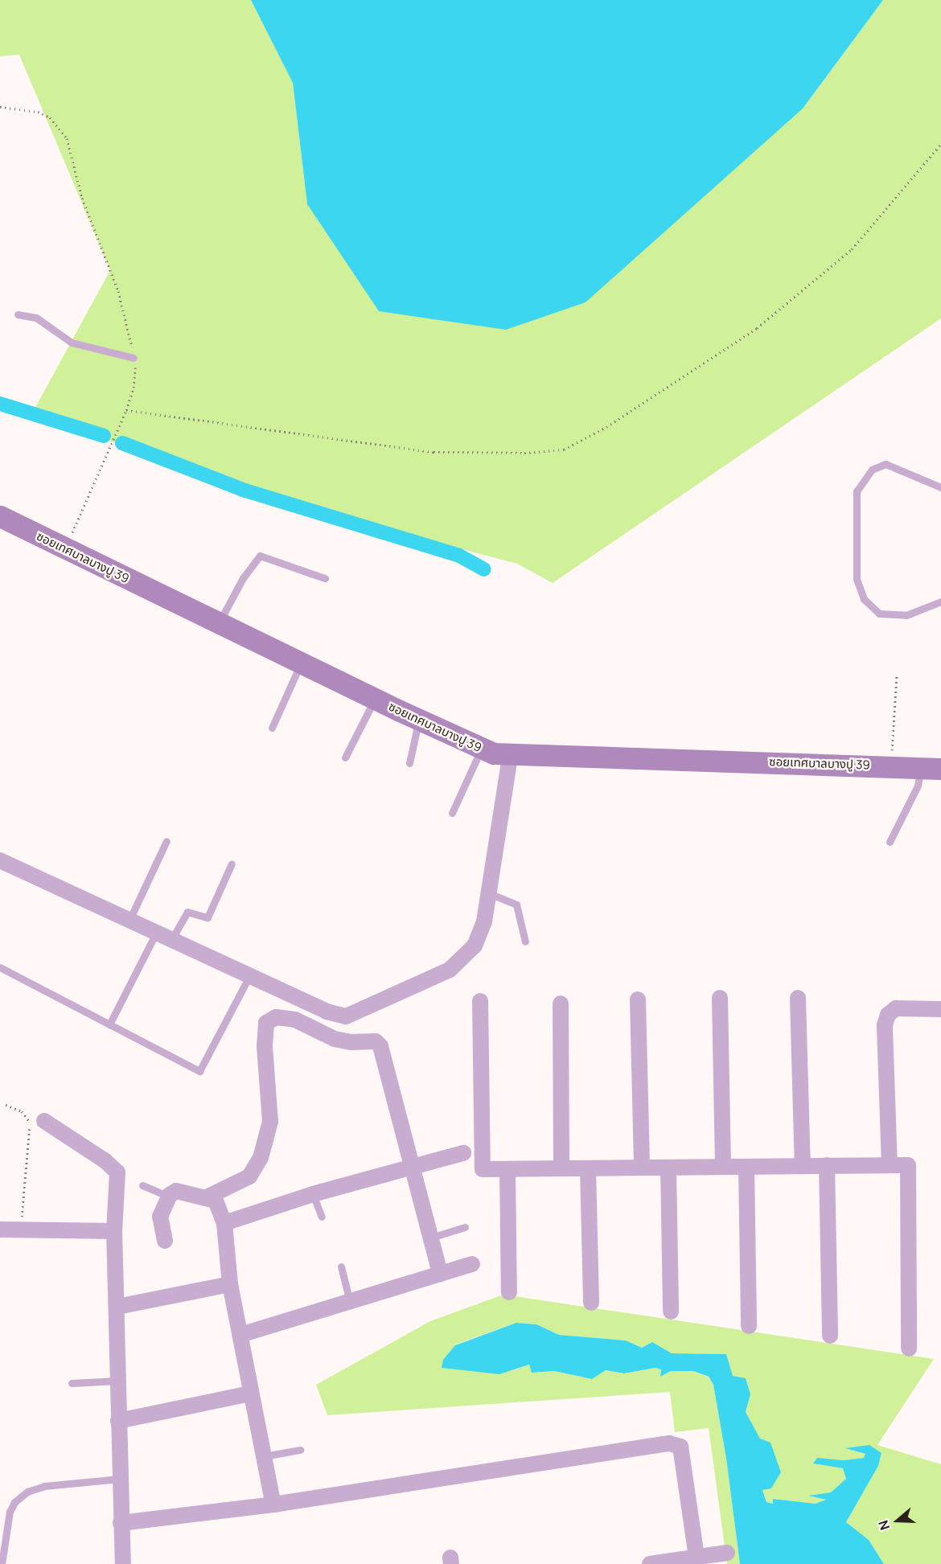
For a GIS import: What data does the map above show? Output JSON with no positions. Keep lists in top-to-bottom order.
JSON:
{
  "streets": {
    "street": ["ซอยเทศบาลบางปู 39"]
  },
  "north": "left"
}
